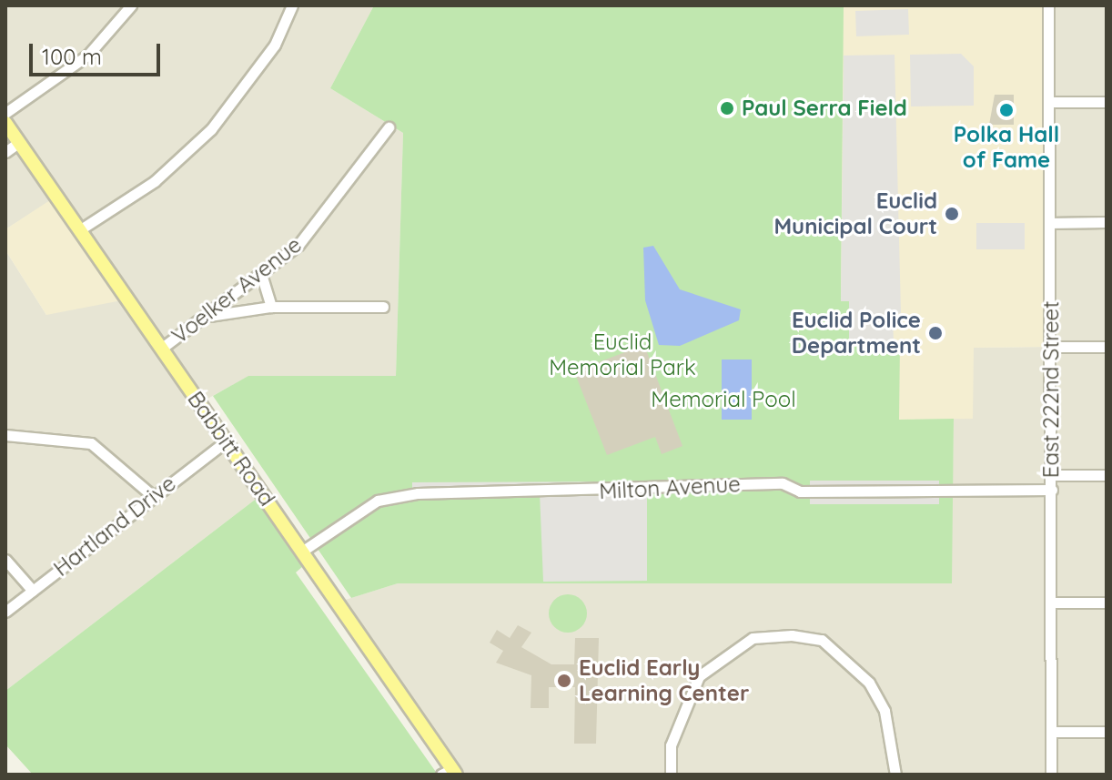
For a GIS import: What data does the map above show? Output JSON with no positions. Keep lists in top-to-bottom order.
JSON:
{
  "streets": {
    "main road": ["Babbitt Road"],
    "street": [
      "Voelker Avenue",
      "East 222nd Street",
      "Milton Avenue",
      "Hartland Drive"
    ]
  },
  "crossings": [
    ["Voelker Avenue", "Babbitt Road"],
    ["East 222nd Street", "Milton Avenue"],
    ["Babbitt Road", "Milton Avenue"],
    ["Babbitt Road", "Hartland Drive"]
  ],
  "parks": ["Euclid Memorial Park", "Memorial Pool"],
  "places": [
    "Paul Serra Field",
    "Polka Hall of Fame",
    "Euclid Municipal Court",
    "Euclid Police Department",
    "Euclid Early Learning Center"
  ],
  "scale_bar": "100 m"
}
